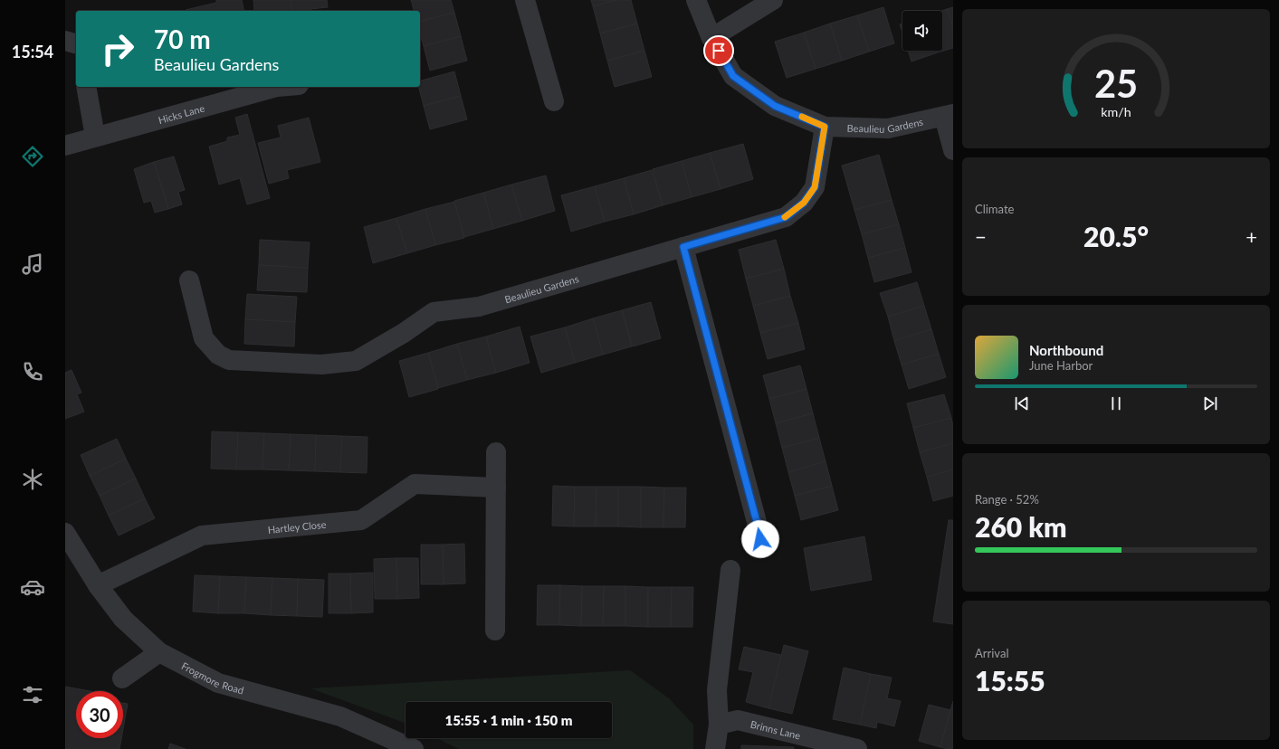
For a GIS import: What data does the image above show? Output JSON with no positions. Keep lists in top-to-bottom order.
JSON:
{
  "streets": {
    "street": [
      "Hicks Lane",
      "Beaulieu Gardens",
      "Hartley Close",
      "Frogmore Road",
      "Brinns Lane"
    ]
  },
  "crossings": [
    ["Hartley Close", "Frogmore Road"]
  ],
  "page": {
    "tabs": "15:54",
    "turn": ["70 m", "Beaulieu Gardens"],
    "tile": [
      "Climate",
      ["Range · 52%", "260 km"],
      ["Arrival", "15:55"]
    ],
    "heat": ["−", "20.5°", "+"],
    "song": ["Northbound", "June Harbor"],
    "limit": "30",
    "trip": "15:55 · 1 min · 150 m",
    "gauge": ["25", "km/h"]
  }
}
